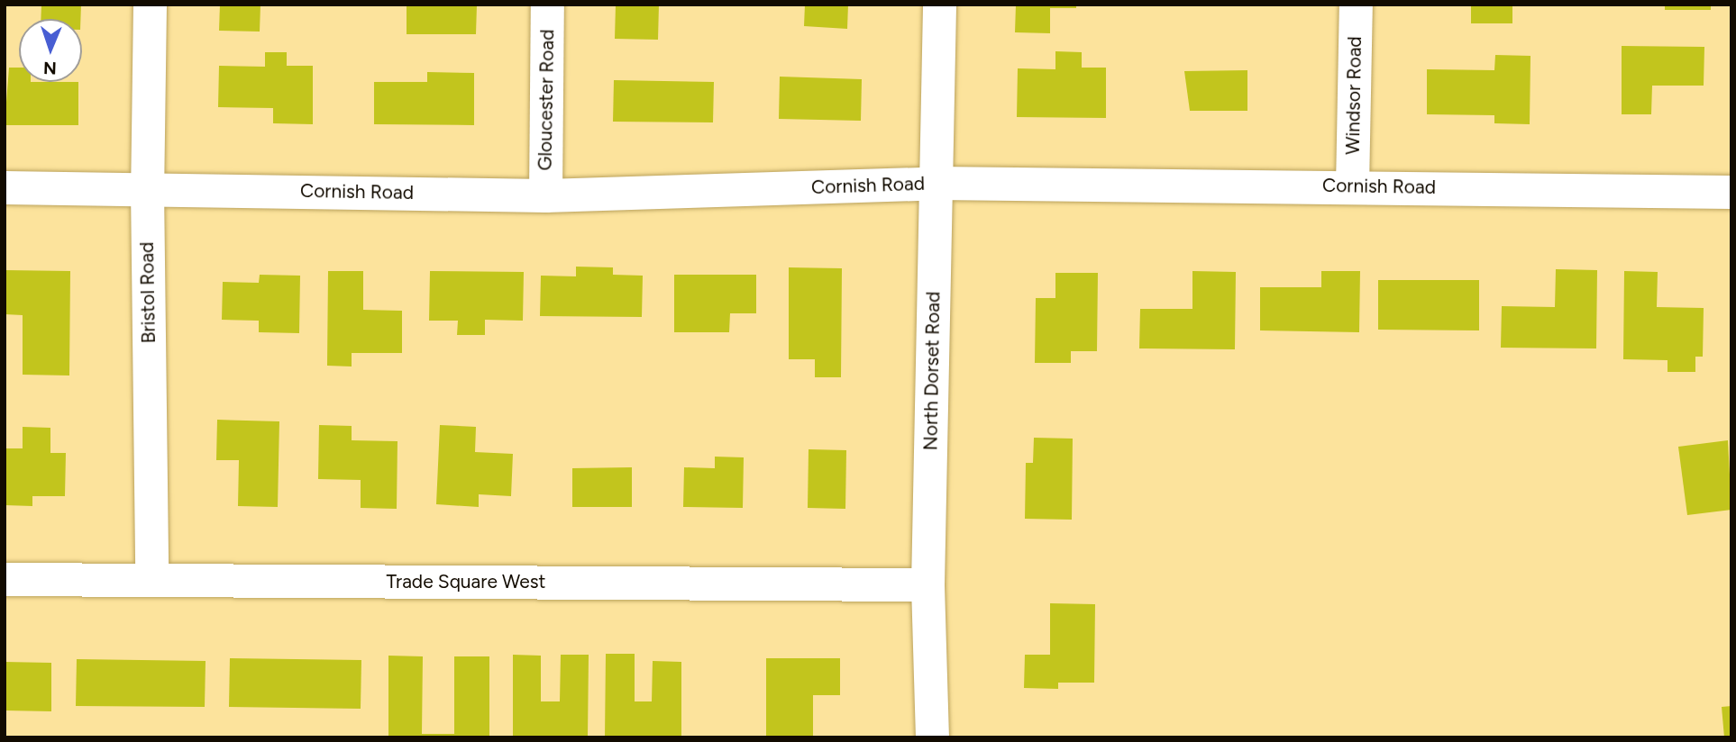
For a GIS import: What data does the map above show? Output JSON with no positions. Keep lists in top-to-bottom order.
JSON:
{
  "streets": {
    "street": [
      "Windsor Road",
      "Gloucester Road",
      "Cornish Road",
      "Bristol Road",
      "North Dorset Road",
      "Trade Square West"
    ]
  },
  "crossings": [
    ["Windsor Road", "Cornish Road"],
    ["Gloucester Road", "Cornish Road"],
    ["Cornish Road", "Bristol Road"],
    ["Cornish Road", "North Dorset Road"],
    ["Bristol Road", "Trade Square West"],
    ["North Dorset Road", "Trade Square West"]
  ],
  "north": "bottom"
}
